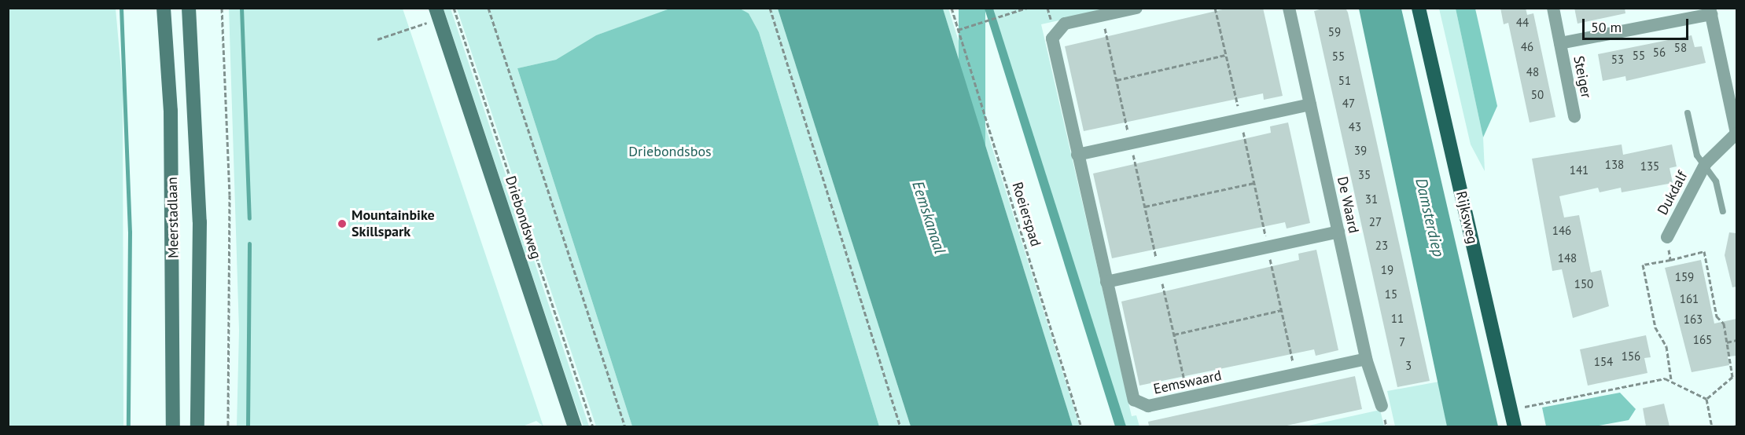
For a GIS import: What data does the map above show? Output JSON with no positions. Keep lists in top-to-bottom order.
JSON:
{
  "streets": {
    "main road": ["Meerstadlaan", "Driebondsweg", "Rijksweg"],
    "street": [
      "Steiger",
      "Dukdalf",
      "De Waard",
      "Eemswaard"
    ],
    "path": ["Roeierspad"]
  },
  "crossings": [
    ["Steiger", "Dukdalf"],
    ["De Waard", "Eemswaard"]
  ],
  "water": ["Eemskanaal", "Damsterdiep"],
  "parks": ["Driebondsbos"],
  "places": ["Mountainbike Skillspark"],
  "house_numbers": [
    "44",
    "59",
    "46",
    "58",
    "56",
    "55",
    "55",
    "53",
    "48",
    "51",
    "50",
    "47",
    "43",
    "39",
    "138",
    "135",
    "141",
    "35",
    "31",
    "27",
    "146",
    "23",
    "148",
    "19",
    "159",
    "150",
    "15",
    "161",
    "11",
    "163",
    "165",
    "7",
    "156",
    "154",
    "3"
  ],
  "scale_bar": "50 m"
}
